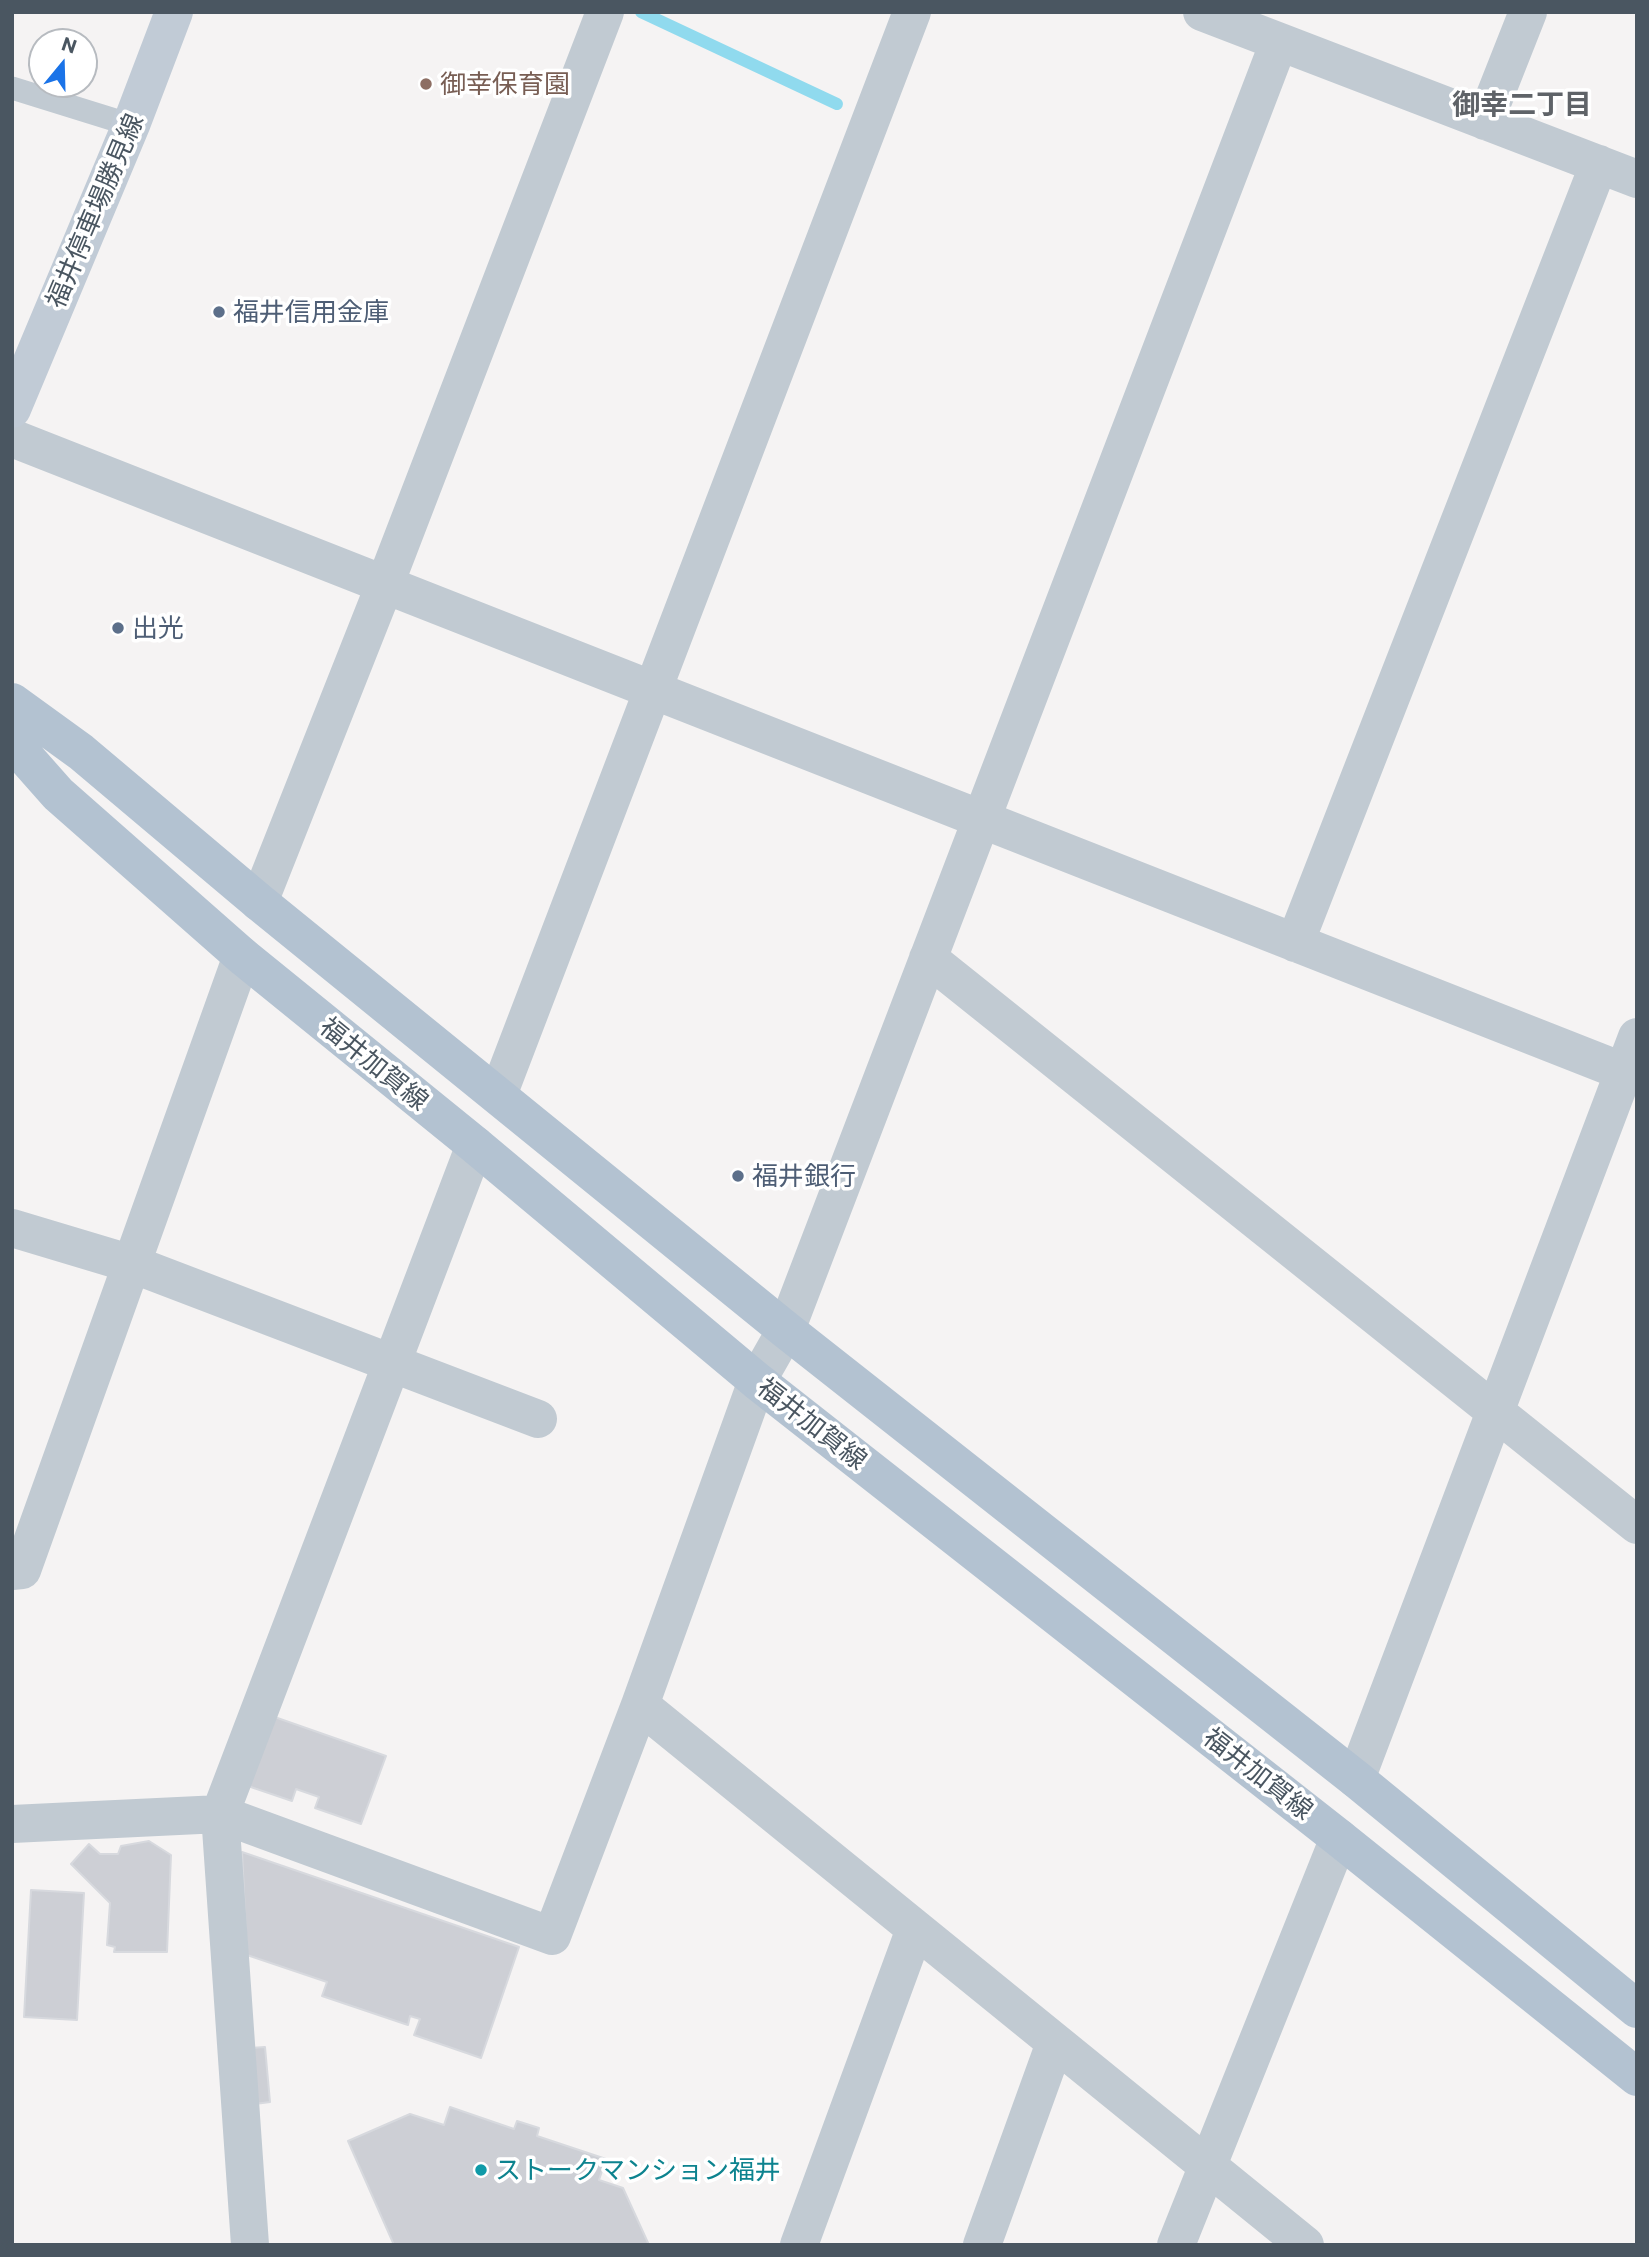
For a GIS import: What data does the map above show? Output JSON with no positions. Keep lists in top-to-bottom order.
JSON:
{
  "streets": {
    "main road": ["福井停車場勝見線", "福井加賀線"]
  },
  "districts": ["御幸二丁目"],
  "places": [
    "御幸保育園",
    "福井信用金庫",
    "出光",
    "福井銀行",
    "ストークマンション福井"
  ],
  "north": "top"
}
